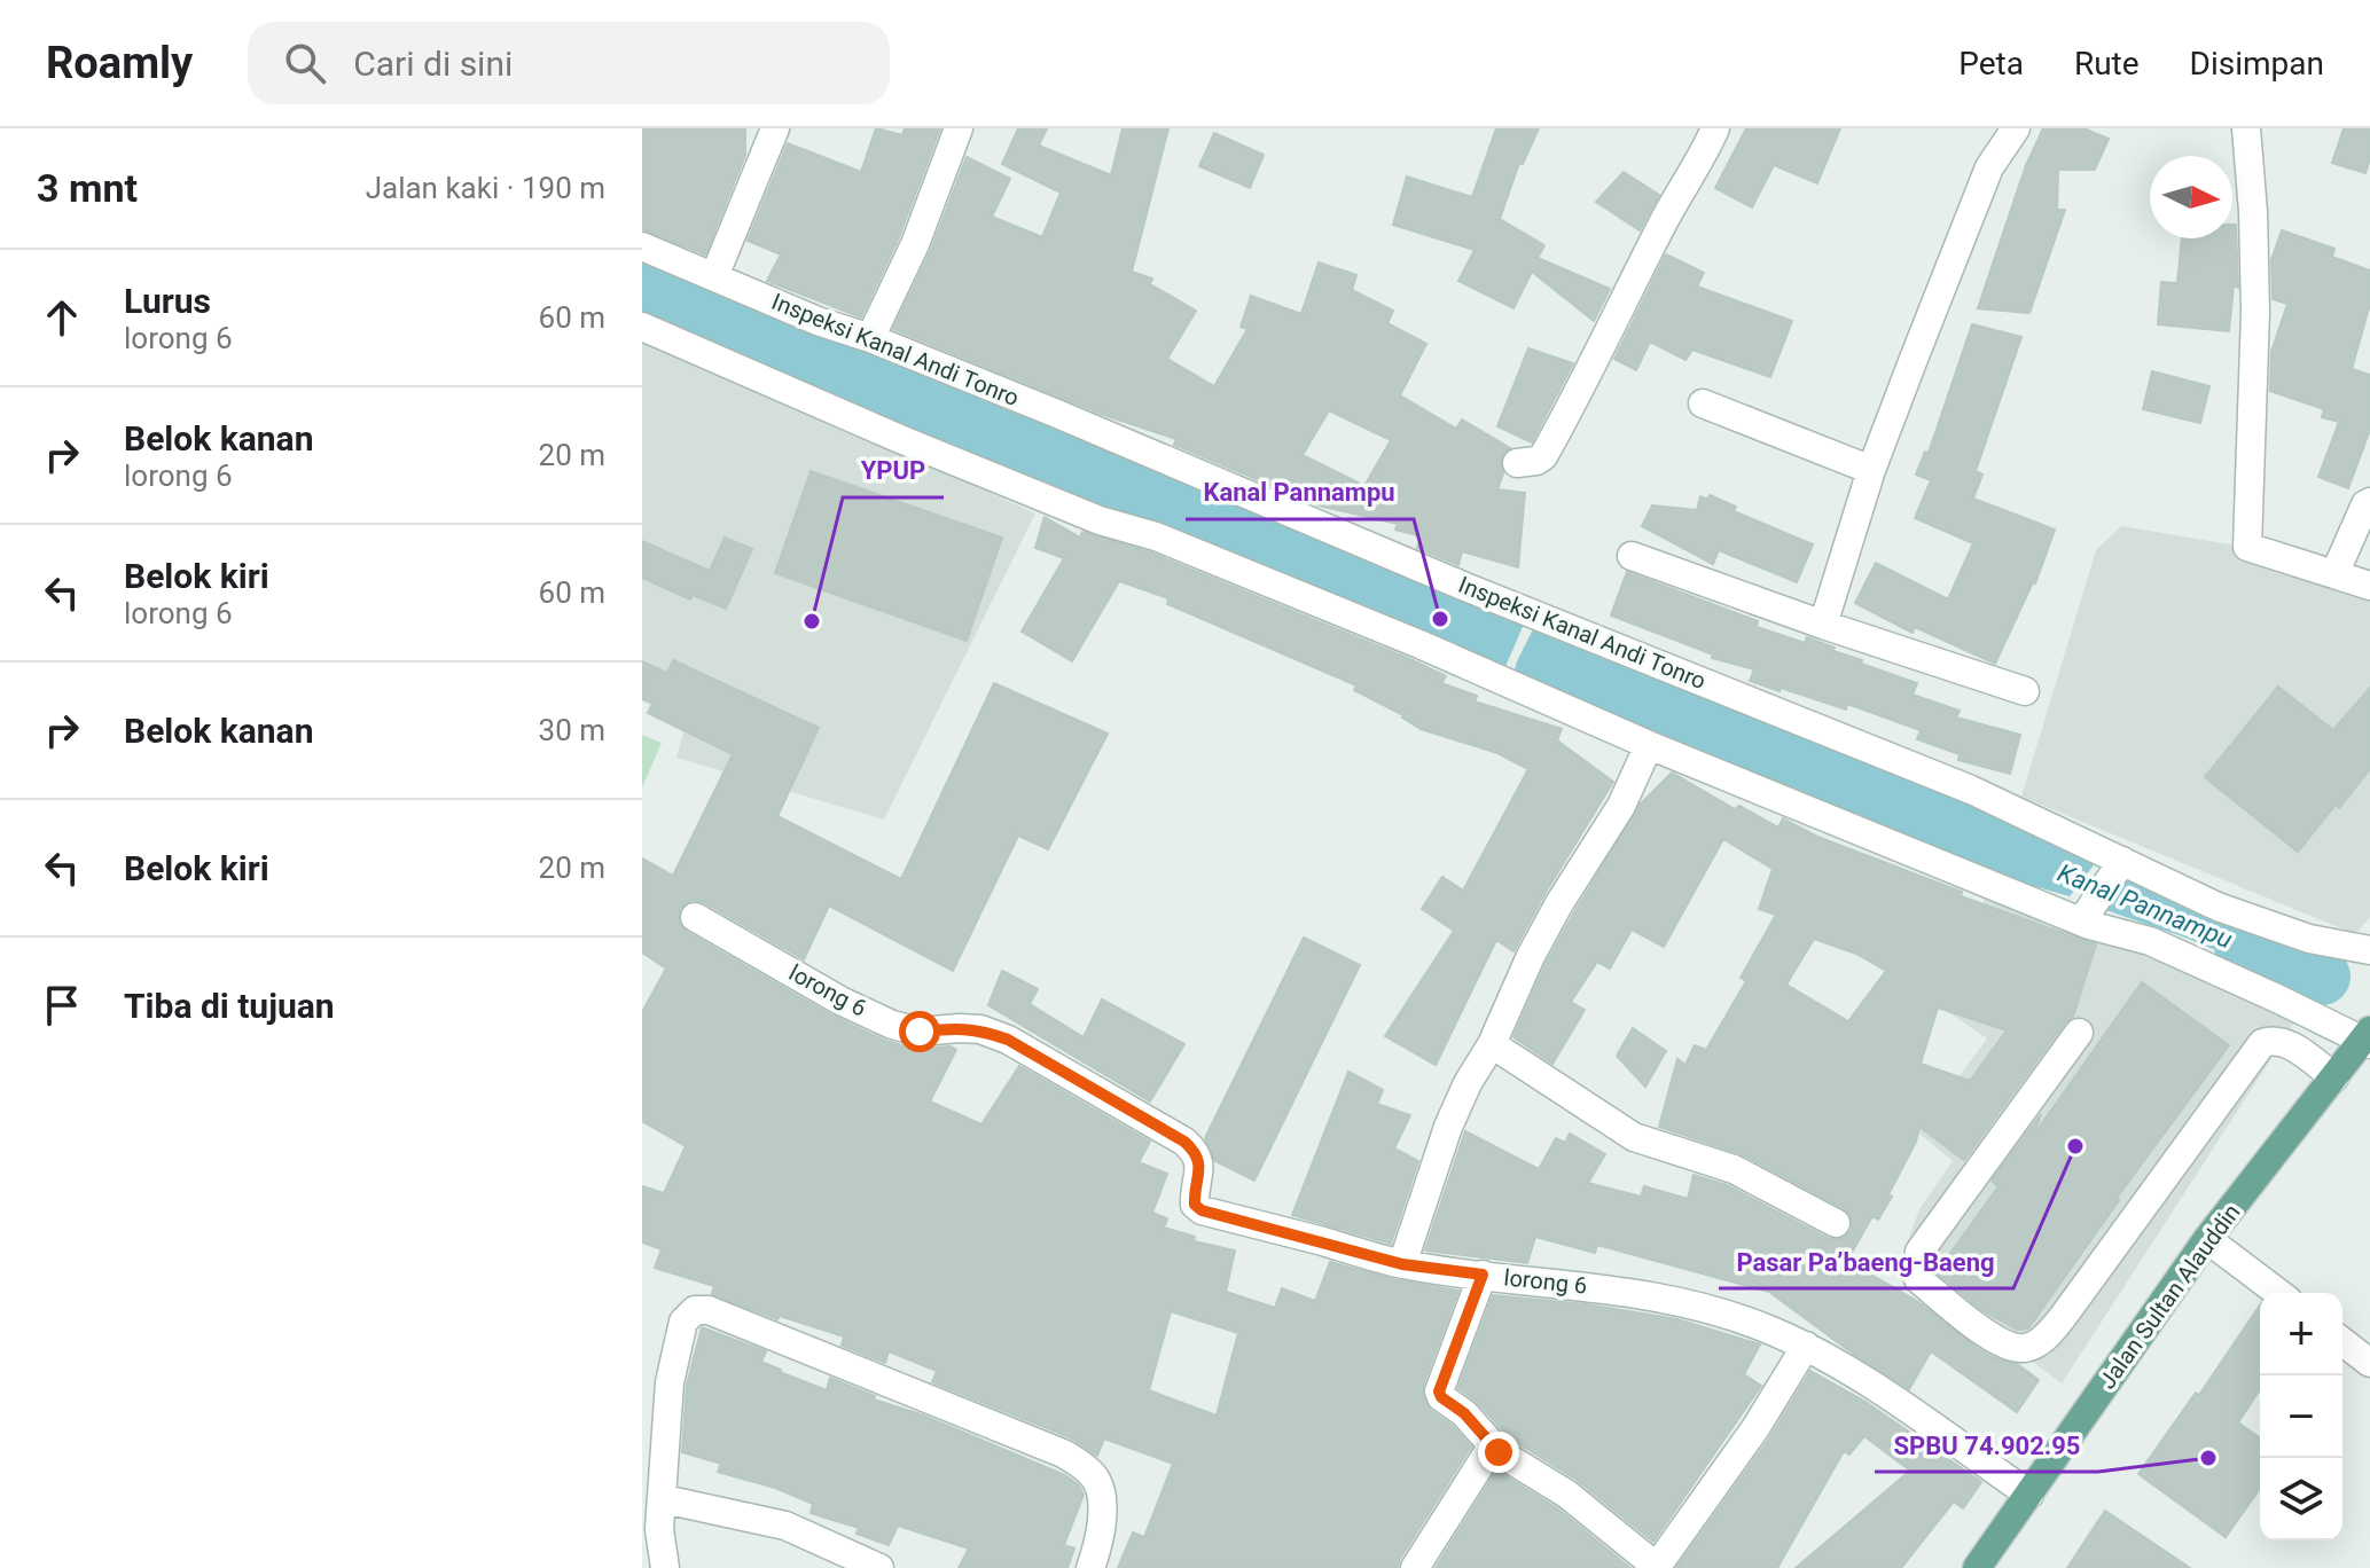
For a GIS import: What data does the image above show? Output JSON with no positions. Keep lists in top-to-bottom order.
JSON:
{
  "streets": {
    "main road": ["Jalan Sultan Alauddin"],
    "street": ["Inspeksi Kanal Andi Tonro", "lorong 6"]
  },
  "crossings": [
    ["lorong 6", "Jalan Sultan Alauddin"]
  ],
  "water": ["Kanal Pannampu"],
  "places": [
    "Kanal Pannampu",
    "YPUP",
    "Pasar Paʼbaeng-Baeng",
    "SPBU 74.902.95"
  ],
  "north": "right",
  "page": {
    "header": "Roamly",
    "search": "Cari di sini",
    "nav": ["Peta", "Rute", "Disimpan"],
    "heading": ["3 mnt", "Jalan kaki · 190 m"],
    "list": [
      ["Lurus", "lorong 6", "60 m"],
      ["Belok kanan", "lorong 6", "20 m"],
      ["Belok kiri", "lorong 6", "60 m"],
      ["Belok kanan", "30 m"],
      ["Belok kiri", "20 m"],
      "Tiba di tujuan"
    ],
    "map_buttons": ["+", "−"]
  }
}
